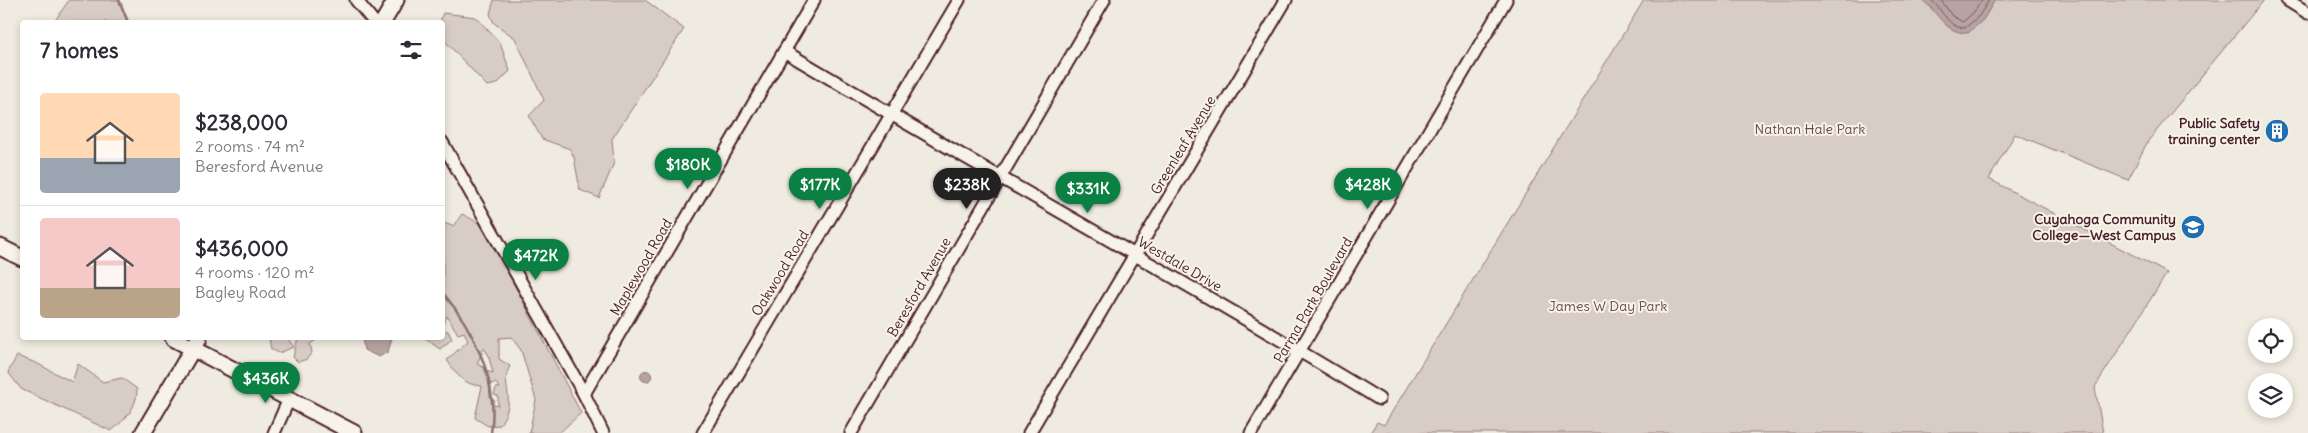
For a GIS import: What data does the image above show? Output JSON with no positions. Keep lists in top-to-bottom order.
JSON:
{
  "streets": {
    "street": [
      "Greenleaf Avenue",
      "Westdale Drive",
      "Maplewood Road",
      "Oakwood Road",
      "Beresford Avenue",
      "Parma Park Boulevard"
    ]
  },
  "crossings": [
    ["Greenleaf Avenue", "Westdale Drive"],
    ["Westdale Drive", "Maplewood Road"],
    ["Westdale Drive", "Oakwood Road"],
    ["Westdale Drive", "Beresford Avenue"],
    ["Westdale Drive", "Parma Park Boulevard"]
  ],
  "parks": ["Nathan Hale Park", "James W Day Park"],
  "places": {
    "building": ["Public Safety training center"],
    "school or university": ["Cuyahoga Community College—West Campus"]
  },
  "page": {
    "heading": "7 homes",
    "list": [
      {
        "name": "$238,000",
        "note": "2 rooms · 74 m² · Beresford Avenue"
      },
      {
        "name": "$436,000",
        "note": "4 rooms · 120 m² · Bagley Road"
      }
    ],
    "price": [
      "$180K",
      "$177K",
      "$238K",
      "$428K",
      "$331K",
      "$472K",
      "$436K"
    ]
  }
}
